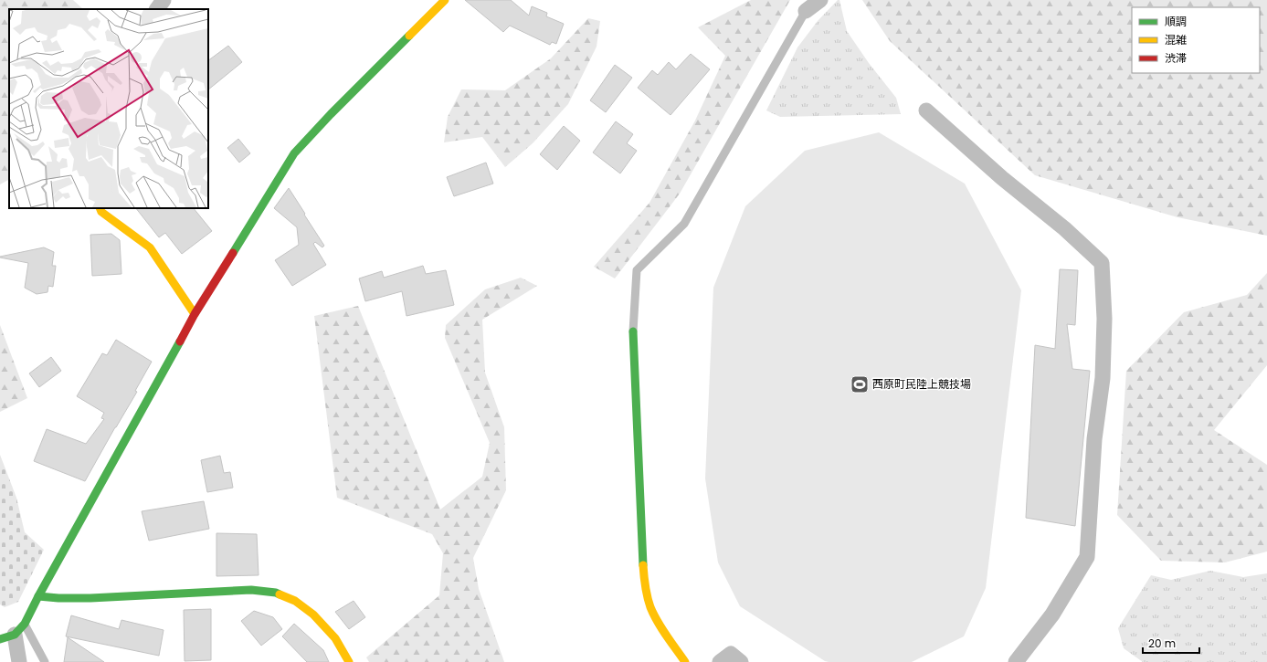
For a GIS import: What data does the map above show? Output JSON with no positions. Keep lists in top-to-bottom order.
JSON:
{
  "places": {
    "sports": ["西原町民陸上競技場"]
  },
  "legend": ["順調", "混雑", "渋滞"],
  "scale_bar": "20 m"
}
